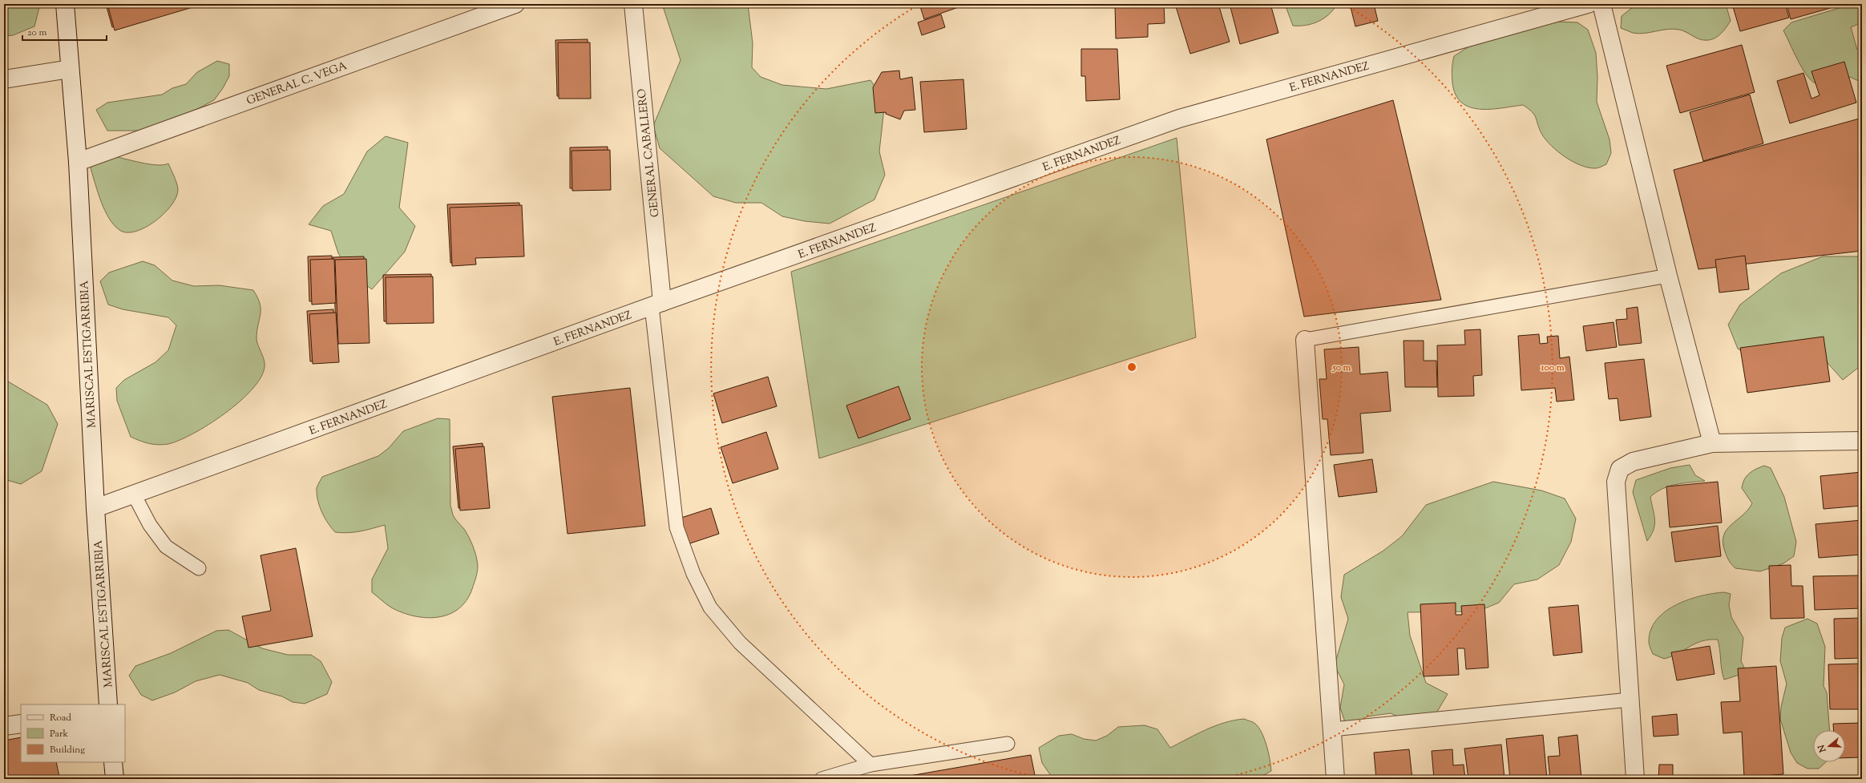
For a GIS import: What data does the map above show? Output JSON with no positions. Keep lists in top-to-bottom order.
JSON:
{
  "streets": {
    "street": [
      "E. FERNANDEZ",
      "GENERAL C. VEGA",
      "GENERAL CABALLERO",
      "MARISCAL ESTIGARRIBIA"
    ]
  },
  "crossings": [
    ["E. FERNANDEZ", "GENERAL CABALLERO"],
    ["E. FERNANDEZ", "MARISCAL ESTIGARRIBIA"],
    ["GENERAL C. VEGA", "MARISCAL ESTIGARRIBIA"]
  ],
  "legend": ["Road", "Park", "Building"],
  "scale_bar": "20 m",
  "north": "left",
  "rings": ["50 m", "100 m"]
}
